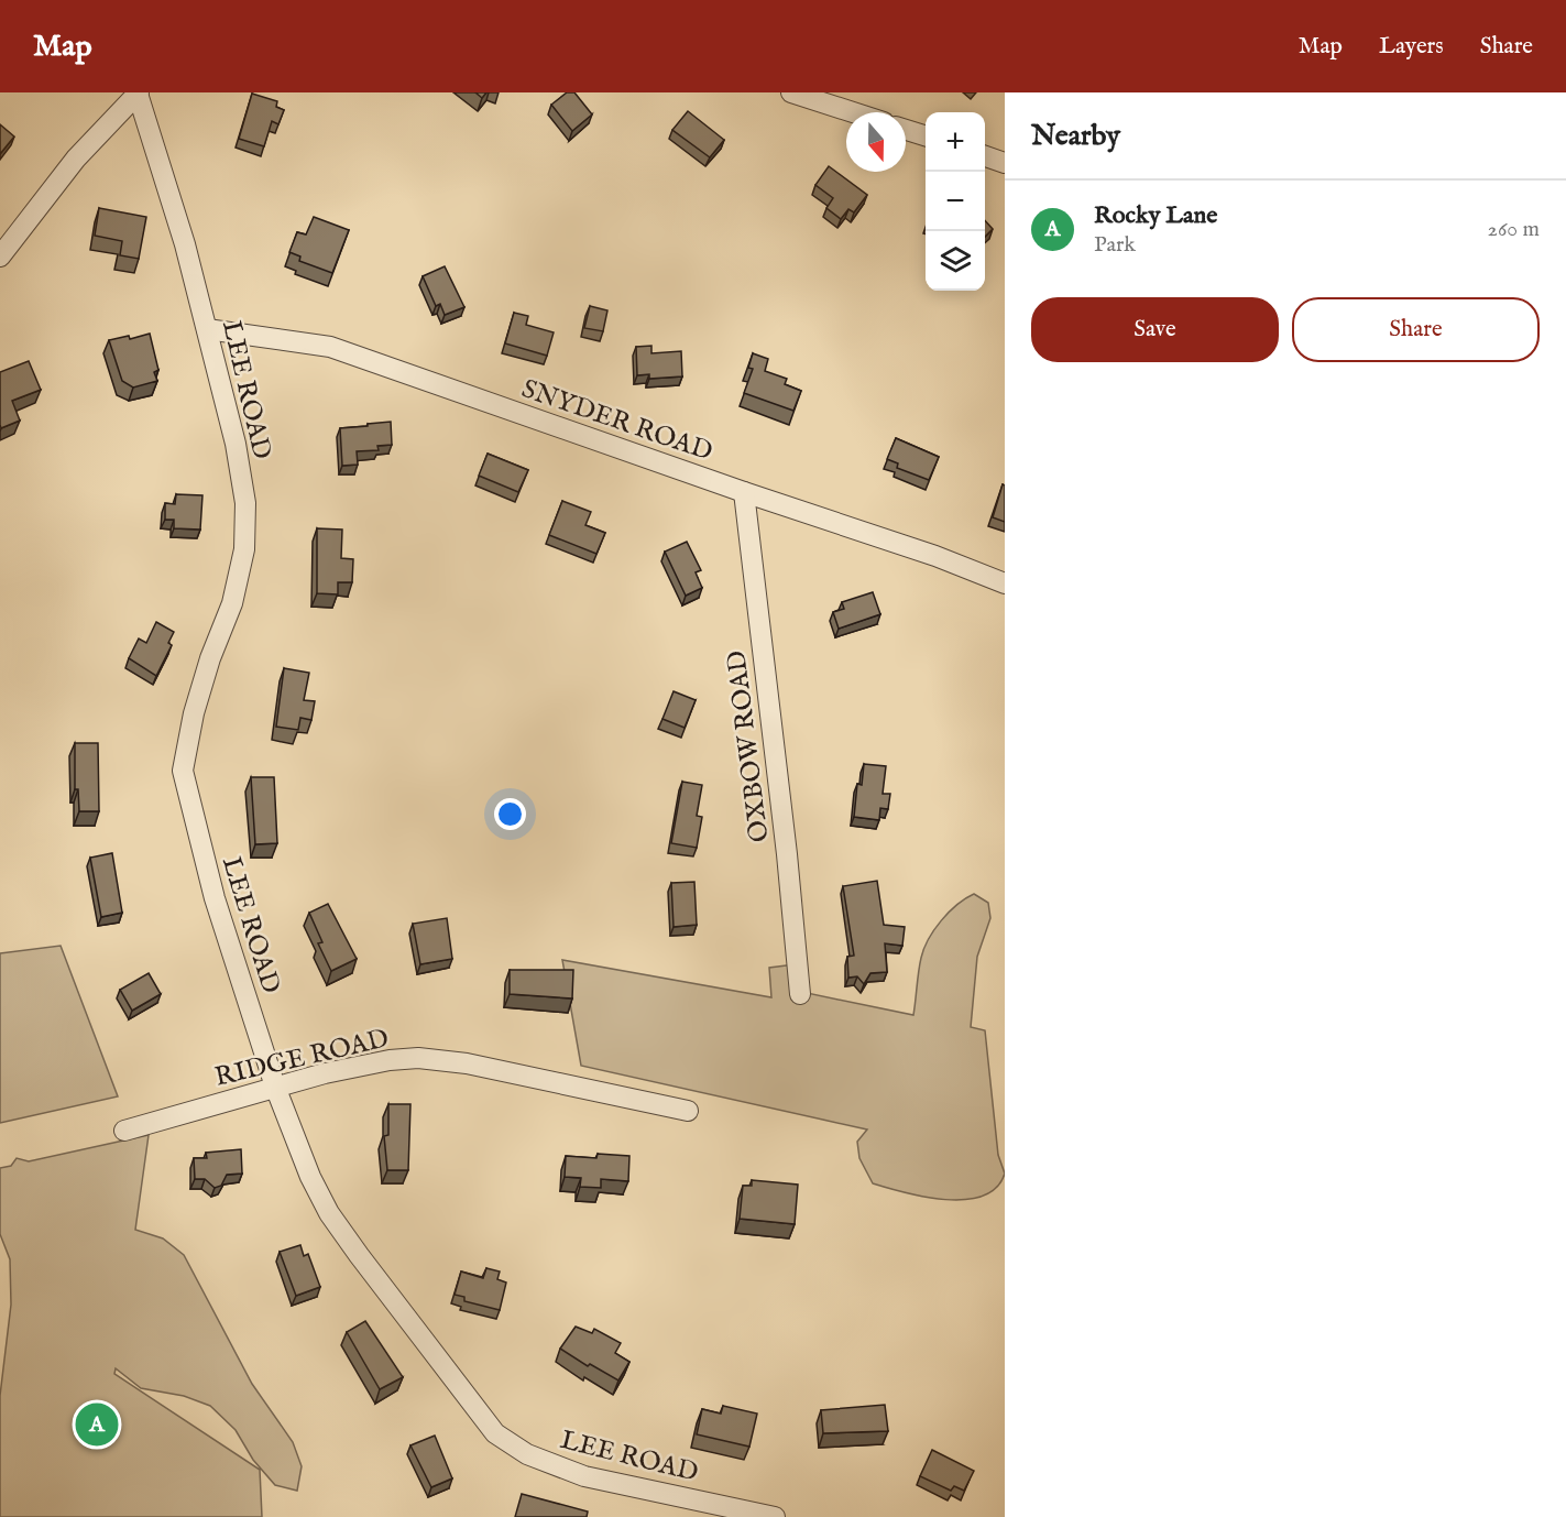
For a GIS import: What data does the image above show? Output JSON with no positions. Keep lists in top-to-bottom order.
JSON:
{
  "streets": {
    "street": [
      "LEE ROAD",
      "SNYDER ROAD",
      "OXBOW ROAD",
      "RIDGE ROAD"
    ]
  },
  "crossings": [
    ["LEE ROAD", "SNYDER ROAD"],
    ["LEE ROAD", "RIDGE ROAD"],
    ["SNYDER ROAD", "OXBOW ROAD"]
  ],
  "north": "bottom",
  "page": {
    "header": "Map",
    "nav": ["Map", "Layers", "Share"],
    "heading": "Nearby",
    "map_buttons": ["+", "−"],
    "list": [
      {
        "mark": "A",
        "name": "Rocky Lane",
        "note": "Park",
        "value": "260 m"
      }
    ],
    "buttons": ["Save", "Share"],
    "pins": "A"
  }
}
